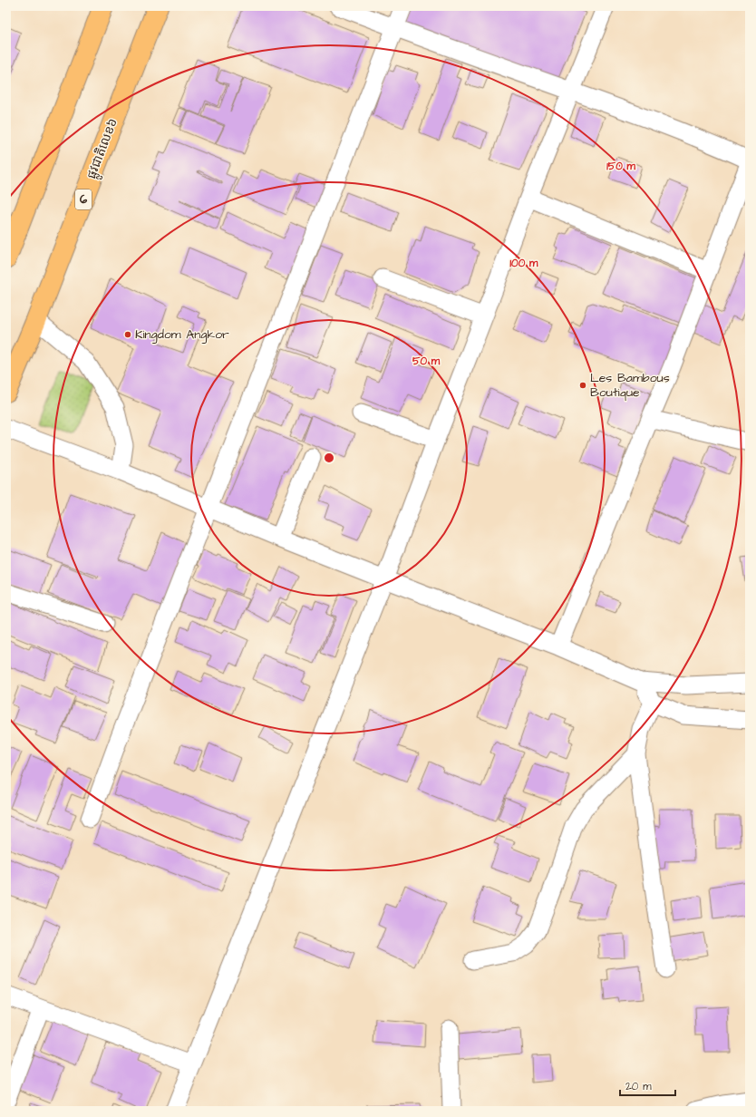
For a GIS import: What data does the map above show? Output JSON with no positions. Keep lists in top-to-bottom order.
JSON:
{
  "streets": {
    "highway": ["ផ្លូវជាតិលេខ៦", "6"]
  },
  "places": ["Kingdom Angkor", "Les Bambous Boutique"],
  "scale_bar": "20 m",
  "rings": ["150 m", "100 m", "50 m"]
}
